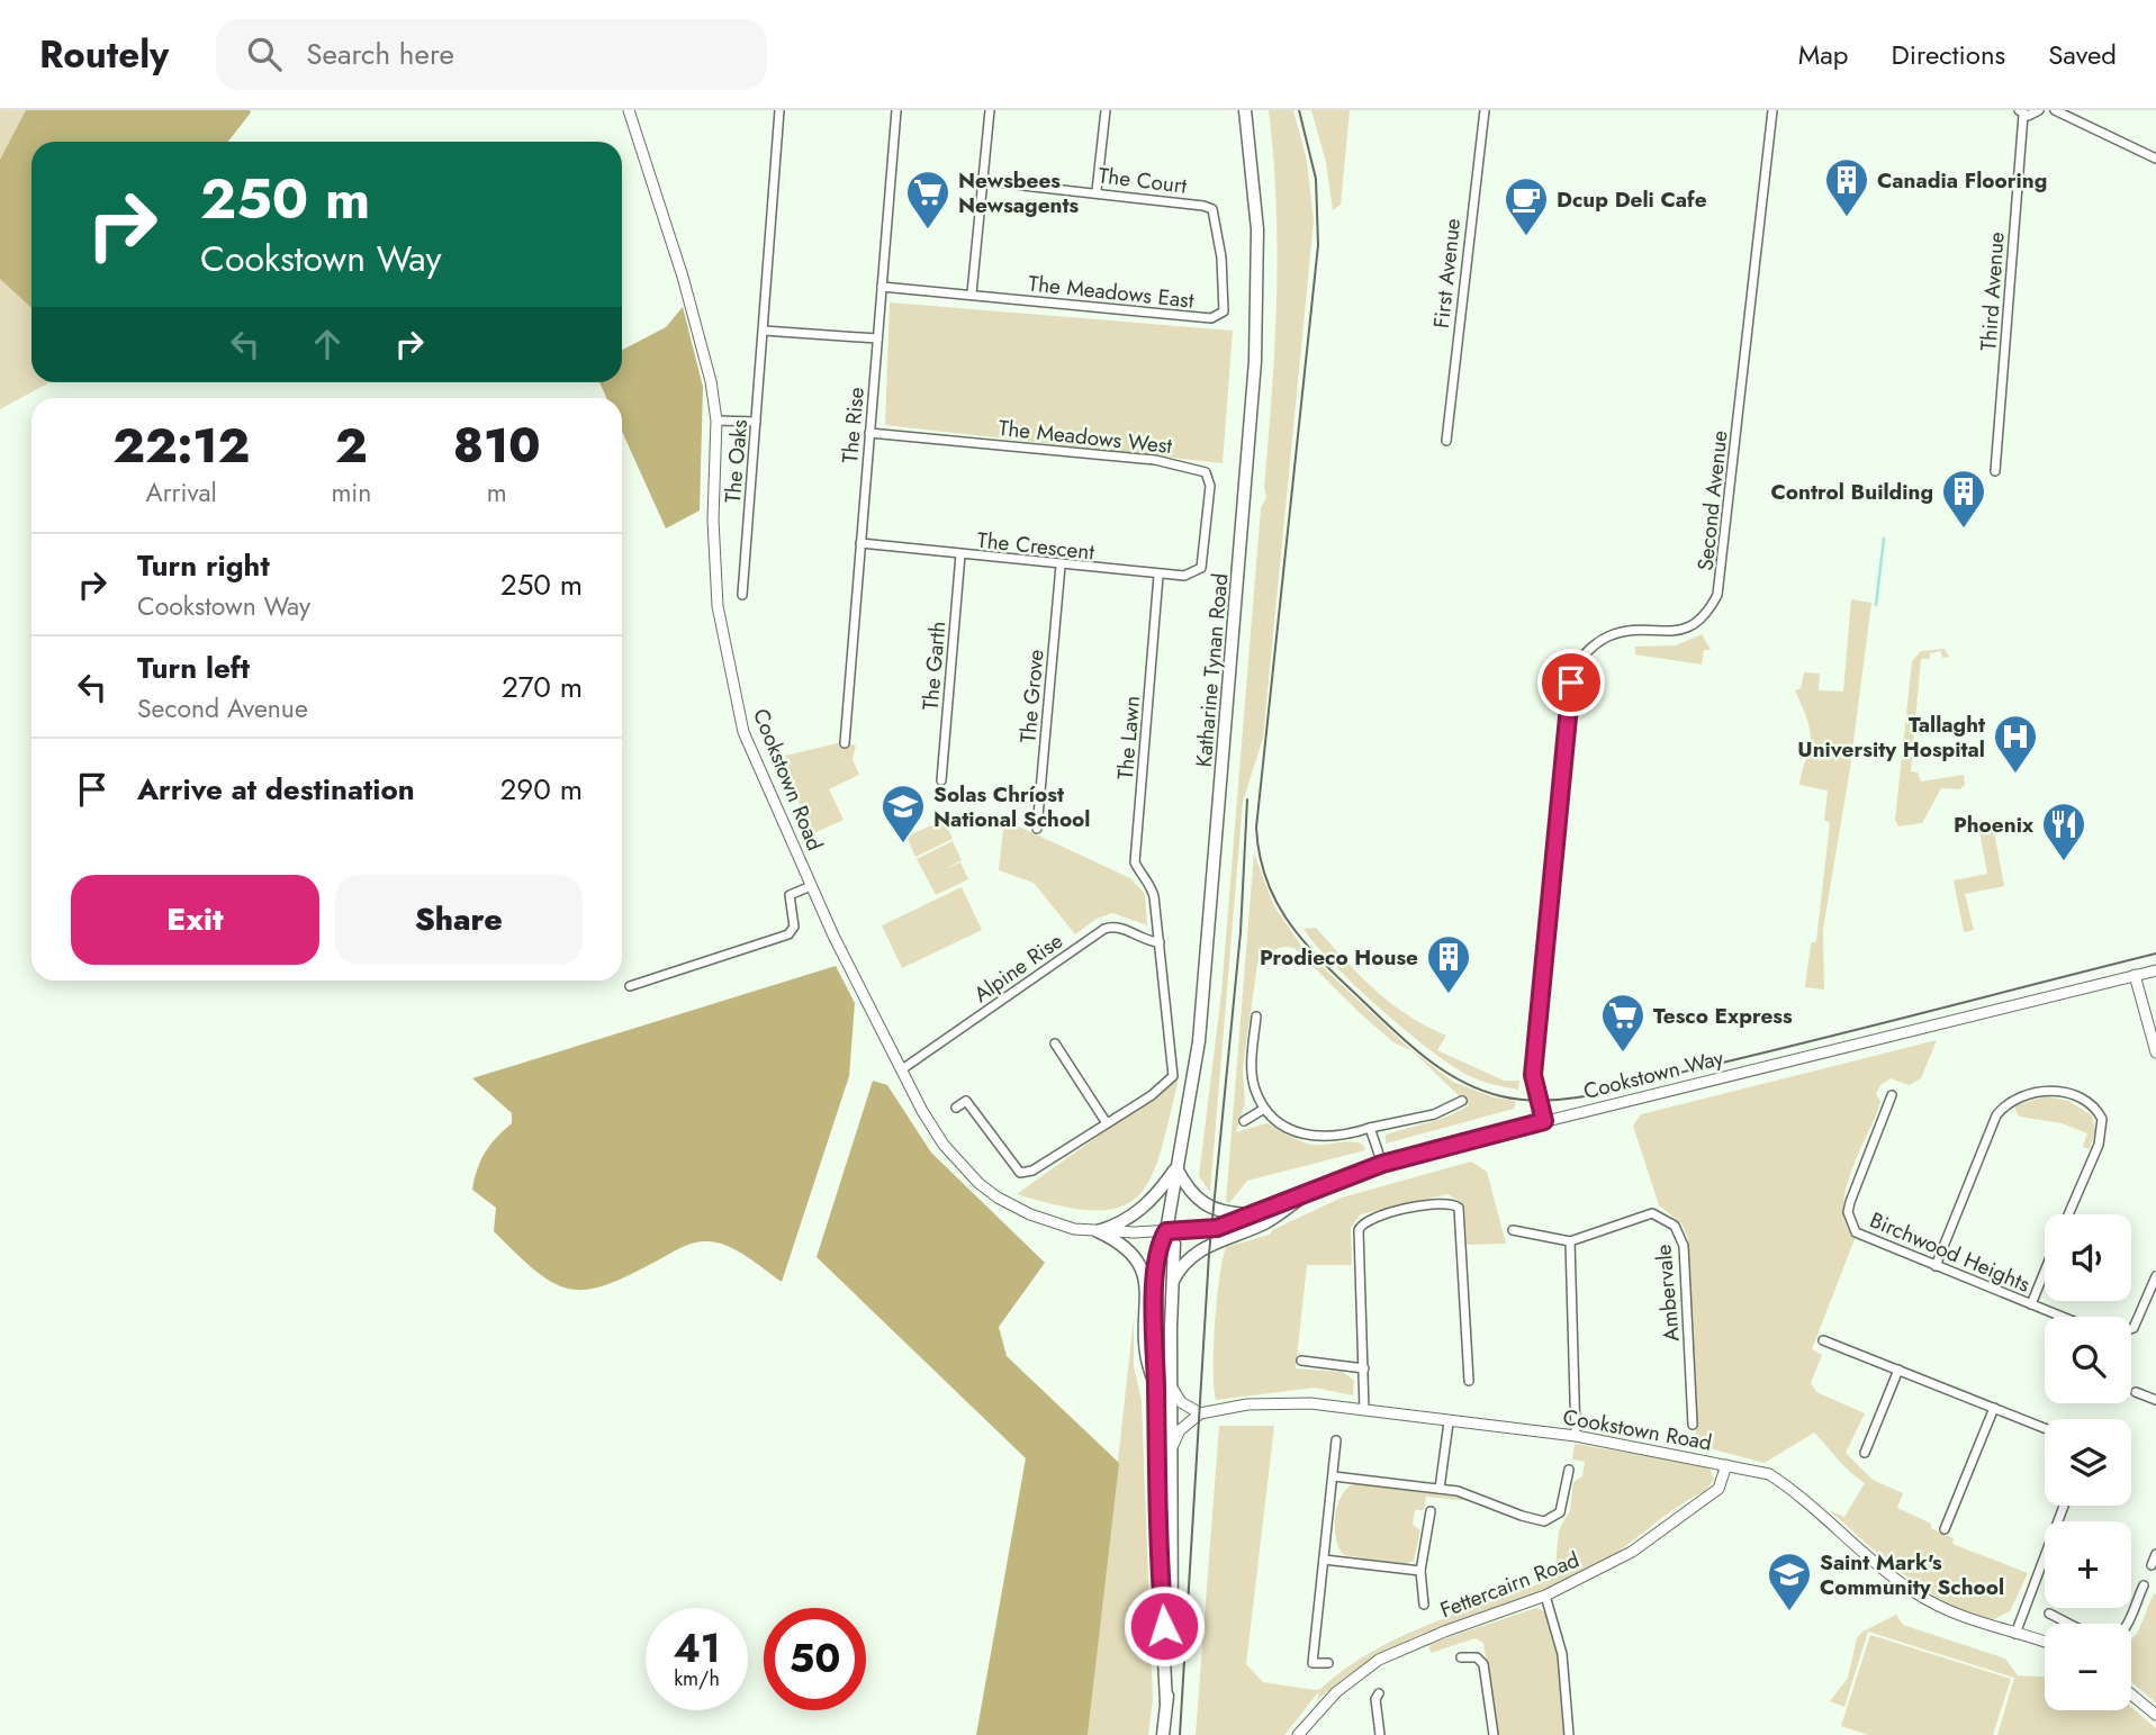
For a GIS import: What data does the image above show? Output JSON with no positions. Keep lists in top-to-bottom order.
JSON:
{
  "streets": {
    "main road": ["Katharine Tynan Road"],
    "street": [
      "The Court",
      "First Avenue",
      "The Meadows East",
      "Third Avenue",
      "The Rise",
      "The Meadows West",
      "The Oaks",
      "Second Avenue",
      "The Crescent",
      "The Garth",
      "The Grove",
      "The Lawn",
      "Cookstown Road",
      "Alpine Rise",
      "Cookstown Way",
      "Birchwood Heights",
      "Ambervale",
      "Fettercairn Road"
    ]
  },
  "crossings": [
    ["The Court", "The Meadows East"],
    ["The Meadows East", "The Rise"],
    ["The Rise", "The Meadows West"],
    ["The Rise", "The Crescent"],
    ["The Meadows West", "The Crescent"],
    ["Second Avenue", "Cookstown Way"],
    ["The Crescent", "The Garth"],
    ["The Crescent", "The Grove"],
    ["The Crescent", "The Lawn"],
    ["Katharine Tynan Road", "Cookstown Road"],
    ["Katharine Tynan Road", "Cookstown Way"],
    ["The Lawn", "Alpine Rise"],
    ["Cookstown Road", "Alpine Rise"],
    ["Cookstown Road", "Cookstown Way"],
    ["Cookstown Road", "Fettercairn Road"]
  ],
  "places": {
    "building": ["Canadia Flooring", "Control Building", "Prodieco House"],
    "supermarket": ["Newsbees Newsagents", "Tesco Express"],
    "cafe": ["Dcup Deli Cafe"],
    "hospital": ["Tallaght University Hospital"],
    "school or university": ["Solas Chríost National School", "Saint Mark's Community School"],
    "restaurant": ["Phoenix"]
  },
  "page": {
    "header": "Routely",
    "search": "Search here",
    "nav": ["Map", "Directions", "Saved"],
    "turn": ["250 m", "Cookstown Way"],
    "eta": [
      "22:12",
      "Arrival",
      "2",
      "min",
      "810",
      "m"
    ],
    "list": [
      {
        "name": "Turn right",
        "note": "Cookstown Way",
        "value": "250 m"
      },
      {
        "name": "Turn left",
        "note": "Second Avenue",
        "value": "270 m"
      },
      {
        "name": "Arrive at destination",
        "value": "290 m"
      }
    ],
    "buttons": ["Exit", "Share"],
    "map_buttons": ["+", "−"],
    "speed": "41 km/h",
    "limit": "50"
  }
}
